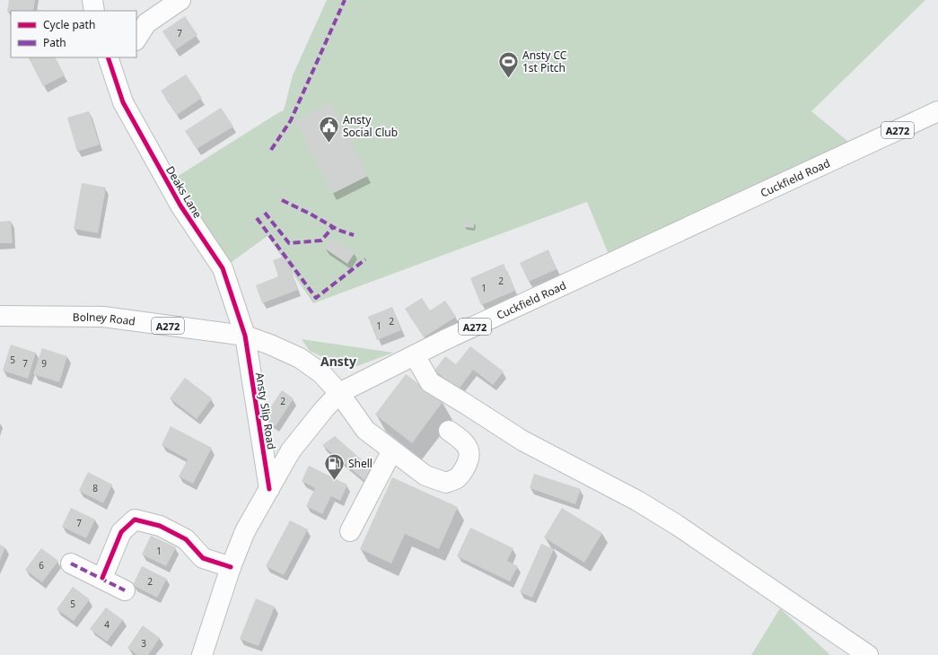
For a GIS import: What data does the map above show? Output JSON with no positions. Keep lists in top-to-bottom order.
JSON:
{
  "streets": {
    "main road": [
      "A272",
      "Cuckfield Road",
      "Deaks Lane",
      "Bolney Road",
      "Ansty Slip Road"
    ]
  },
  "crossings": [
    ["Cuckfield Road", "Bolney Road"],
    ["Cuckfield Road", "Ansty Slip Road"],
    ["Deaks Lane", "Bolney Road"],
    ["Deaks Lane", "Ansty Slip Road"],
    ["Bolney Road", "Ansty Slip Road"]
  ],
  "districts": ["Ansty"],
  "places": {
    "sports": ["Ansty CC 1st Pitch"],
    "public building": ["Ansty Social Club"],
    "fuel station": ["Shell"]
  },
  "house_numbers": [
    "7",
    "2",
    "1",
    "2",
    "1",
    "5",
    "7",
    "9",
    "2",
    "8",
    "7",
    "1",
    "6",
    "2",
    "5",
    "4",
    "3"
  ],
  "legend": ["Cycle path", "Path"]
}
